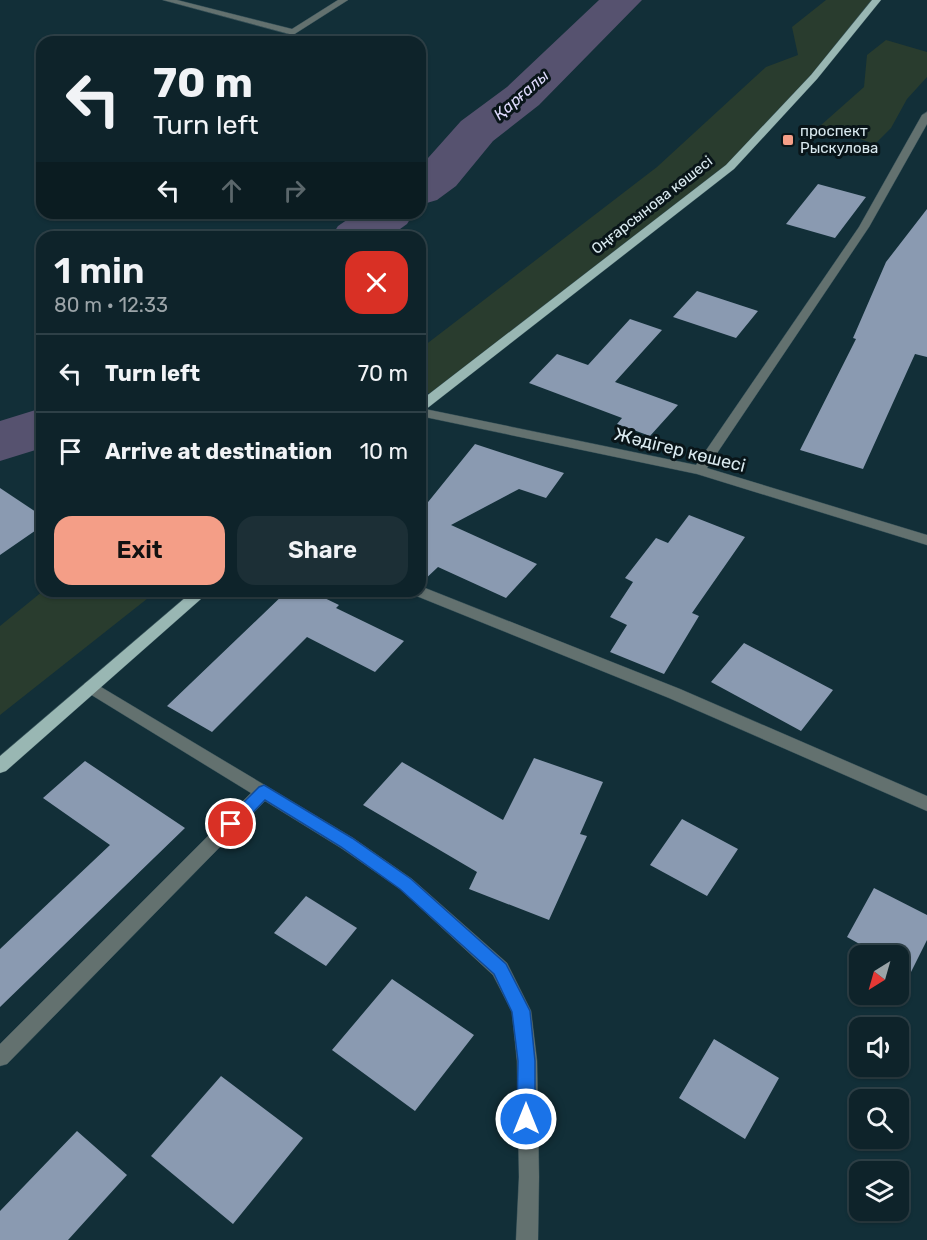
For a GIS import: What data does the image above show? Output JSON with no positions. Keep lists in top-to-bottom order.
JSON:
{
  "streets": {
    "main road": ["Оңғарсынова көшесі"],
    "street": ["Жәдігер көшесі"]
  },
  "water": ["Қарғалы"],
  "places": {
    "transit": ["проспект Рыскулова"]
  },
  "north": "bottom left",
  "page": {
    "turn": ["70 m", "Turn left"],
    "heading": ["1 min", "80 m · 12:33"],
    "list": [
      {
        "name": "Turn left",
        "value": "70 m"
      },
      {
        "name": "Arrive at destination",
        "value": "10 m"
      }
    ],
    "buttons": ["Exit", "Share"]
  }
}
